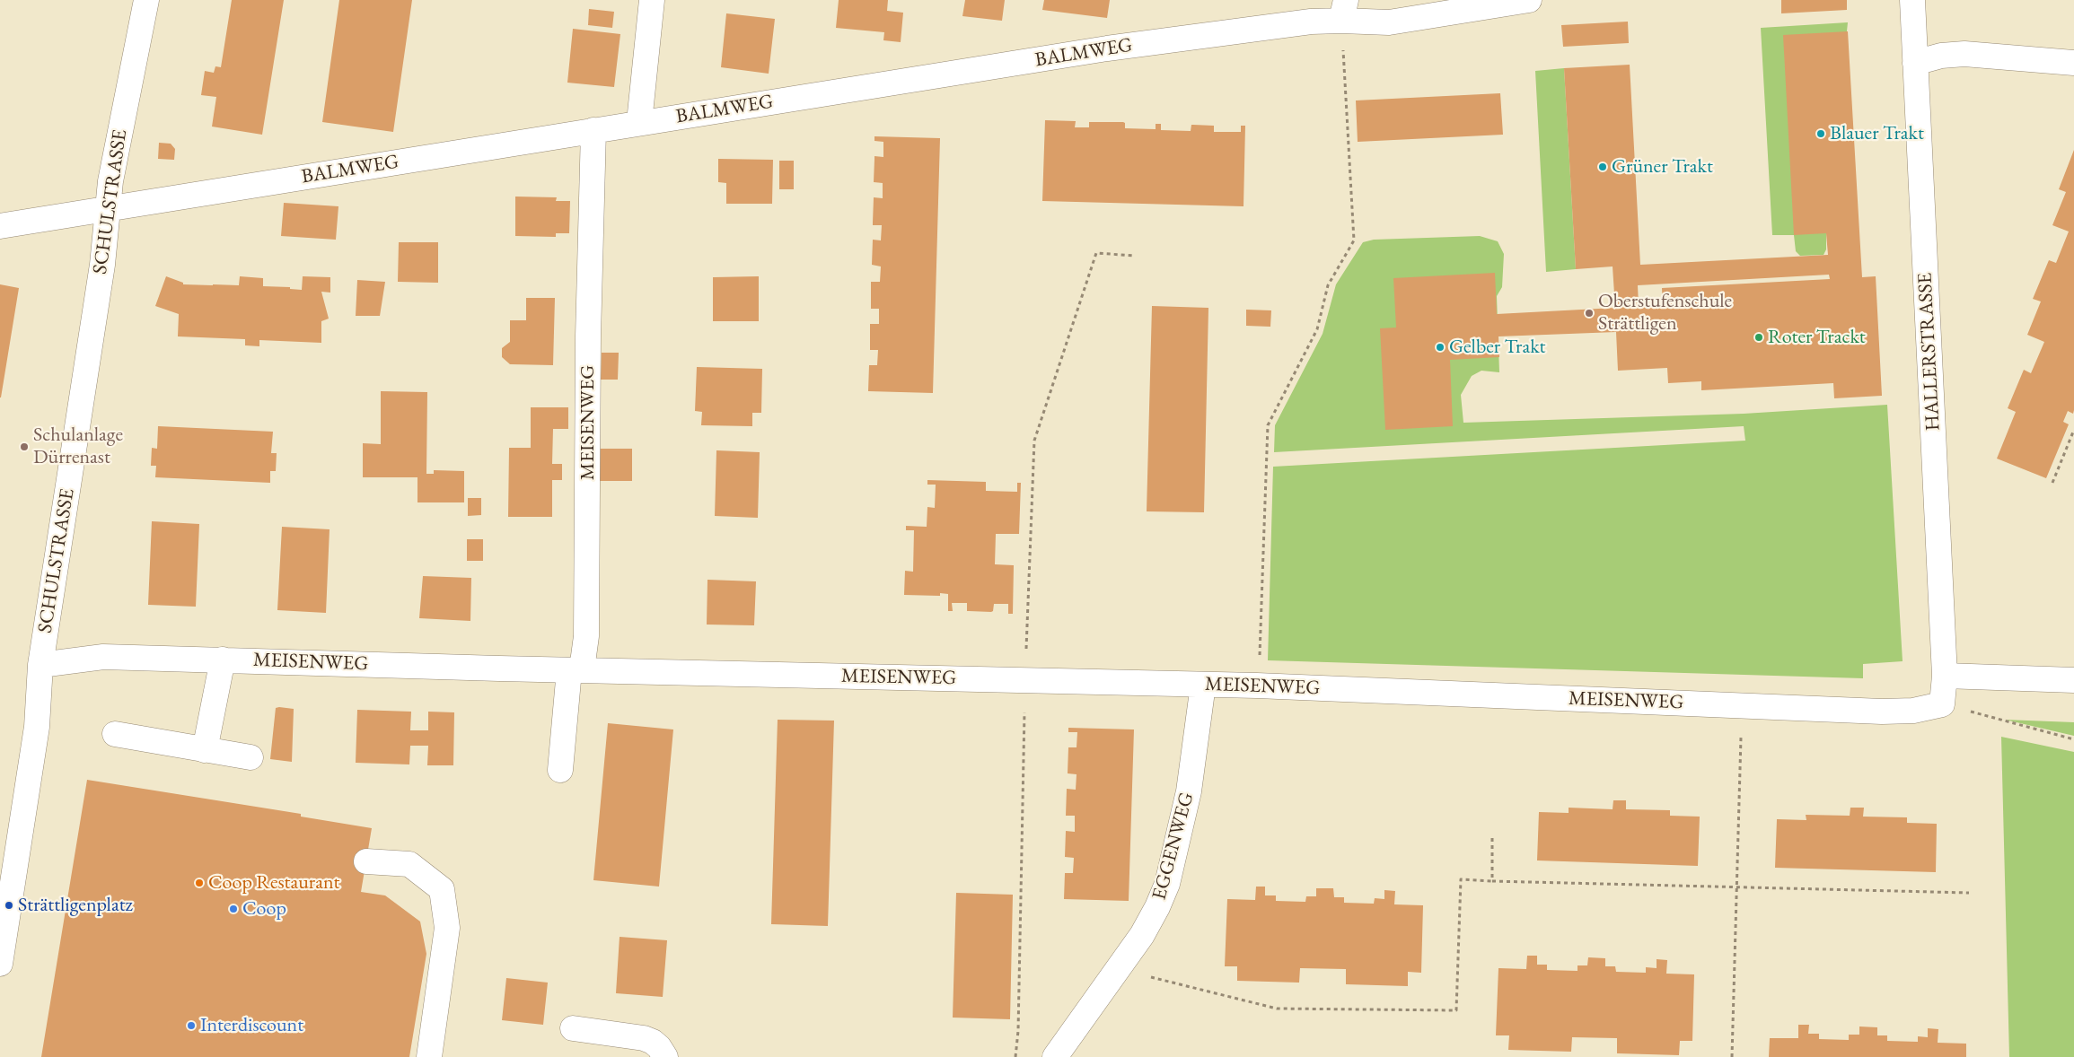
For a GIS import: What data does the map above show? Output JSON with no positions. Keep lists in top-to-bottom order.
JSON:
{
  "streets": {
    "street": [
      "BALMWEG",
      "SCHULSTRASSE",
      "HALLERSTRASSE",
      "MEISENWEG",
      "EGGENWEG"
    ]
  },
  "crossings": [
    ["BALMWEG", "SCHULSTRASSE"],
    ["BALMWEG", "MEISENWEG"],
    ["SCHULSTRASSE", "MEISENWEG"],
    ["HALLERSTRASSE", "MEISENWEG"],
    ["MEISENWEG", "EGGENWEG"]
  ],
  "places": [
    "Blauer Trakt",
    "Grüner Trakt",
    "Oberstufenschule Strättligen",
    "Roter Trackt",
    "Gelber Trakt",
    "Schulanlage Dürrenast",
    "Coop Restaurant",
    "Strättligenplatz",
    "Coop",
    "Interdiscount"
  ]
}
